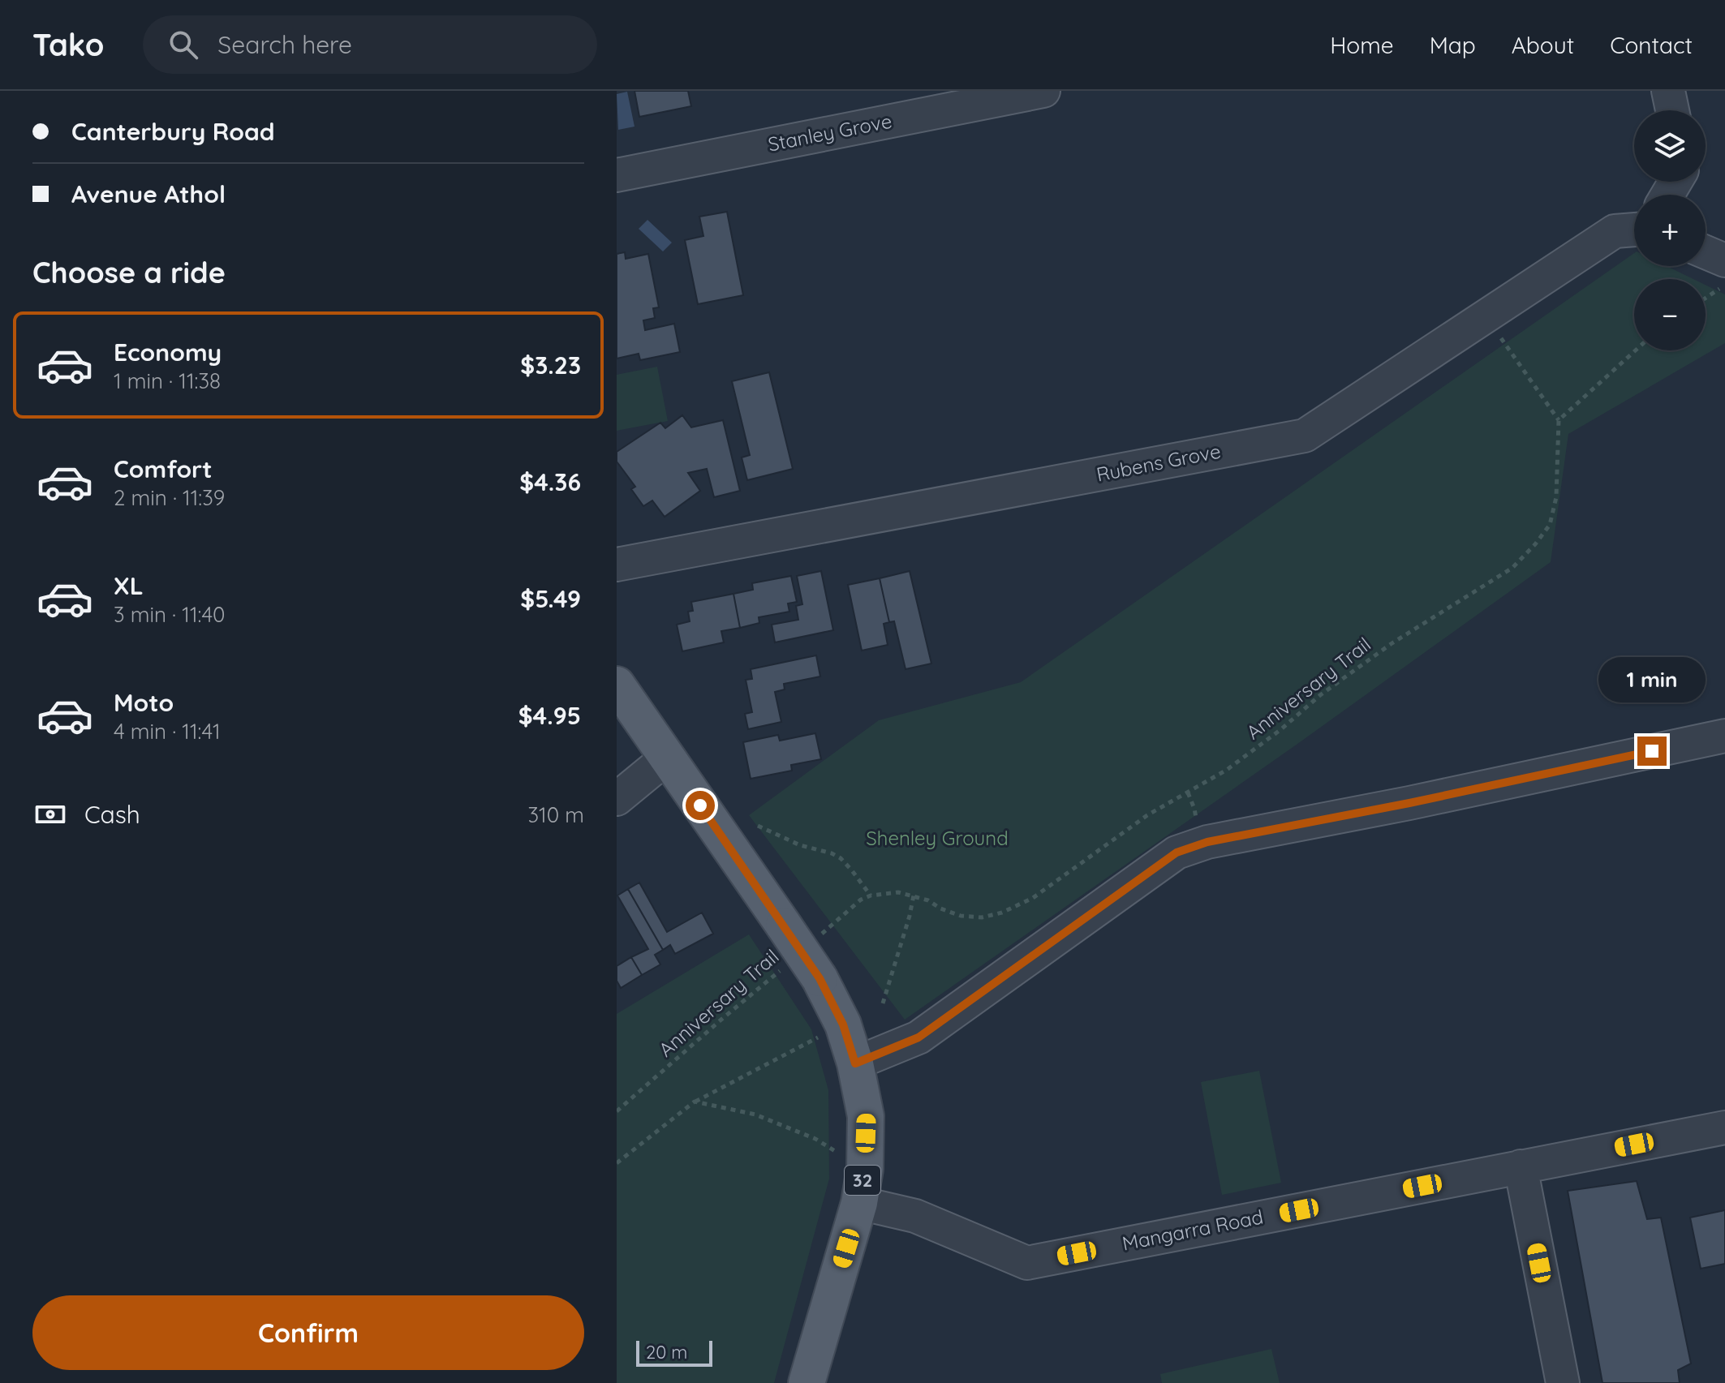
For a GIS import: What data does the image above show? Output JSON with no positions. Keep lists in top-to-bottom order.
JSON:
{
  "streets": {
    "main road": ["32"],
    "street": ["Stanley Grove", "Rubens Grove", "Mangarra Road"],
    "path": ["Anniversary Trail"]
  },
  "crossings": [
    ["32", "Mangarra Road"]
  ],
  "parks": ["Shenley Ground"],
  "scale_bar": "20 m",
  "page": {
    "header": "Tako",
    "search": "Search here",
    "nav": [
      "Home",
      "Map",
      "About",
      "Contact"
    ],
    "banner": ["Canterbury Road", "Avenue Athol"],
    "map_buttons": ["+", "−"],
    "heading": "Choose a ride",
    "list": [
      {
        "name": "Economy",
        "note": "1 min · 11:38",
        "value": "$3.23"
      },
      {
        "name": "Comfort",
        "note": "2 min · 11:39",
        "value": "$4.36"
      },
      {
        "name": "XL",
        "note": "3 min · 11:40",
        "value": "$5.49"
      },
      {
        "name": "Moto",
        "note": "4 min · 11:41",
        "value": "$4.95"
      }
    ],
    "bubble": "1 min",
    "pay": ["Cash", "310 m"],
    "buttons": "Confirm",
    "scale": "20 m"
  }
}
